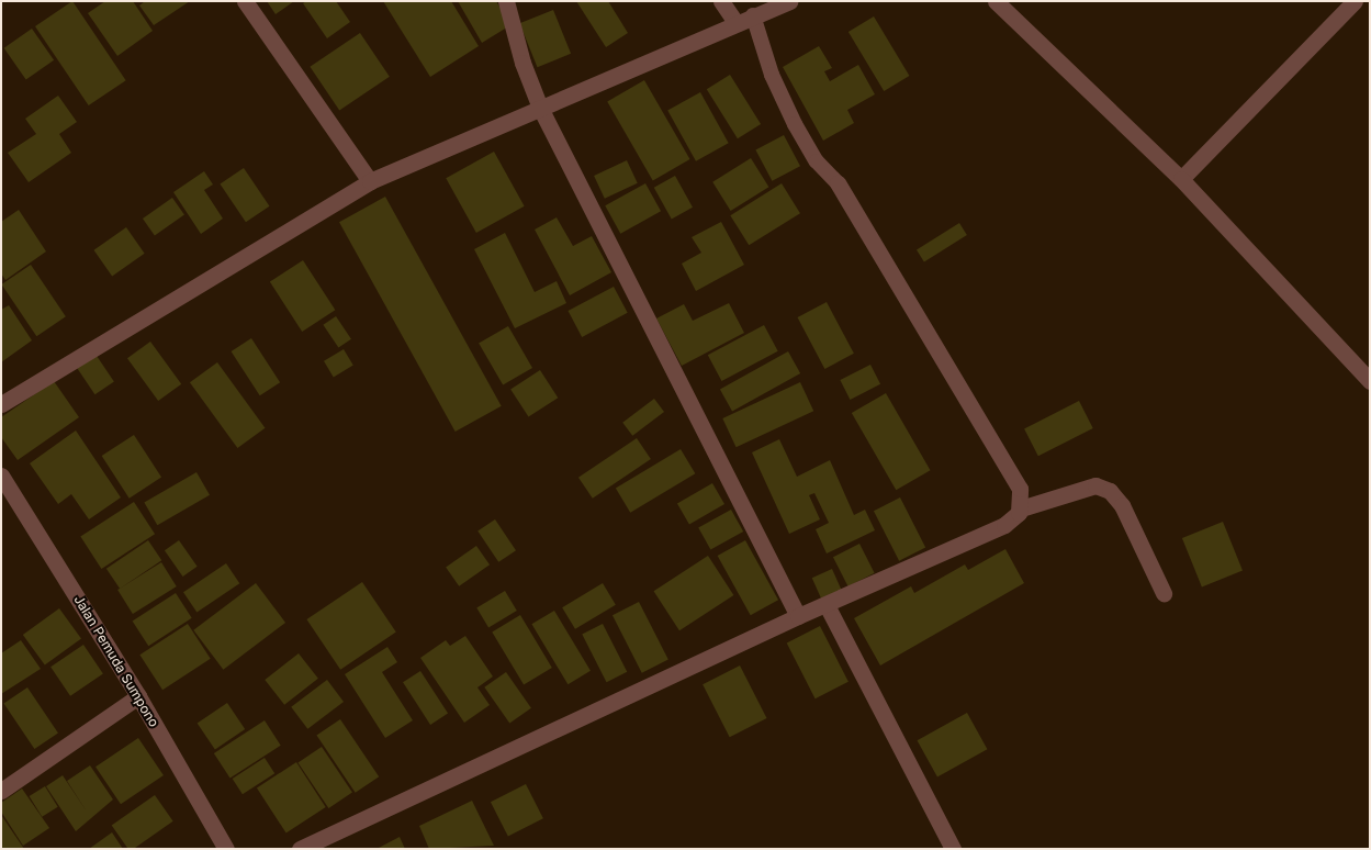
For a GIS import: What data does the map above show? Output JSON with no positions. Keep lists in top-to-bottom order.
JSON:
{
  "streets": {
    "street": ["Jalan Pemuda Sumpono"]
  }
}
